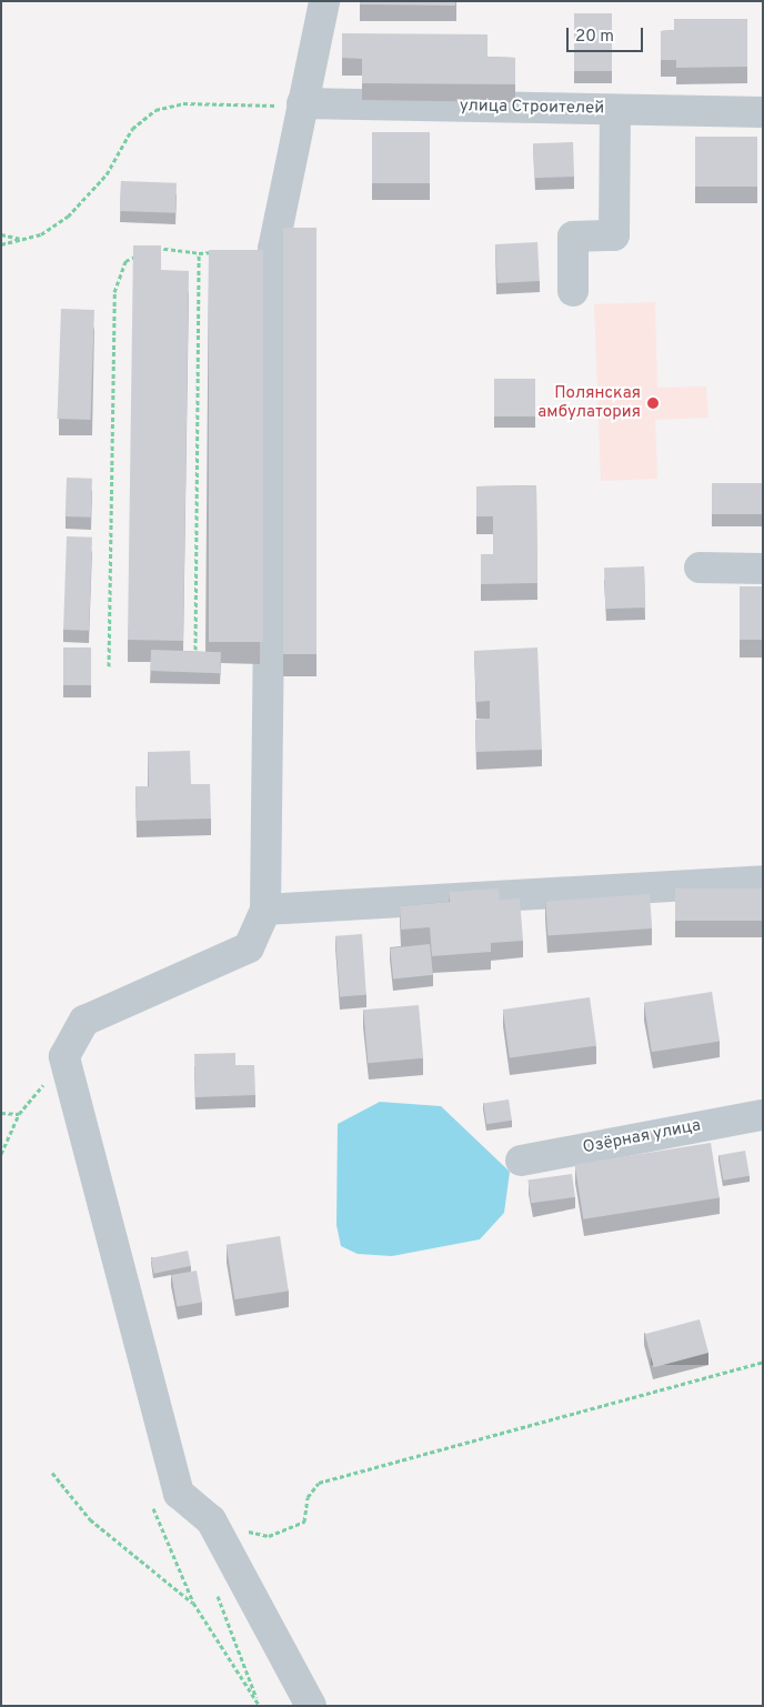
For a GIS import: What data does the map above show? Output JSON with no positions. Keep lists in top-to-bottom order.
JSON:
{
  "streets": {
    "street": ["улица Строителей", "Озёрная улица"]
  },
  "places": ["Полянская амбулатория"],
  "scale_bar": "20 m"
}
